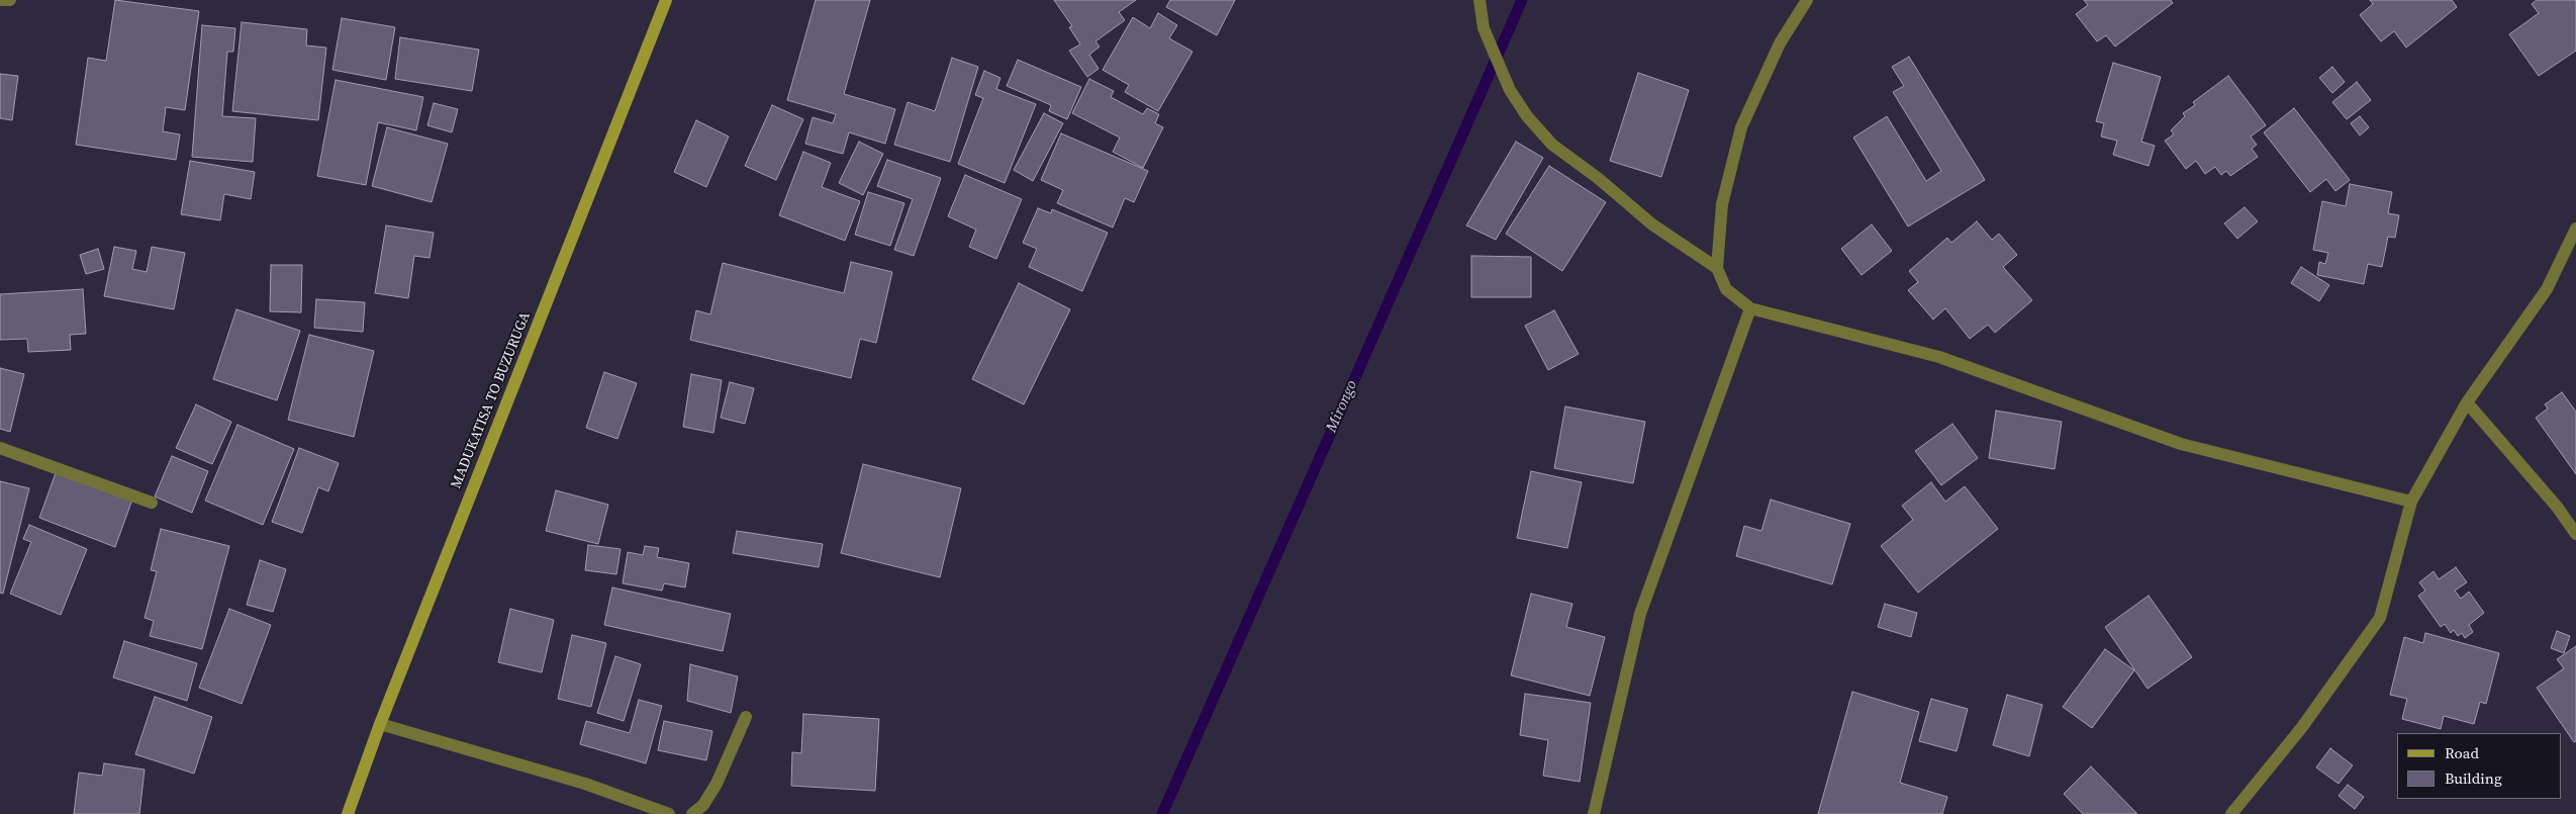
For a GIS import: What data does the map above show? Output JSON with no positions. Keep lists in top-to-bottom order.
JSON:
{
  "streets": {
    "main road": ["MADUKATISA TO BUZURUGA"]
  },
  "water": ["Mirongo"],
  "legend": ["Road", "Building"]
}
